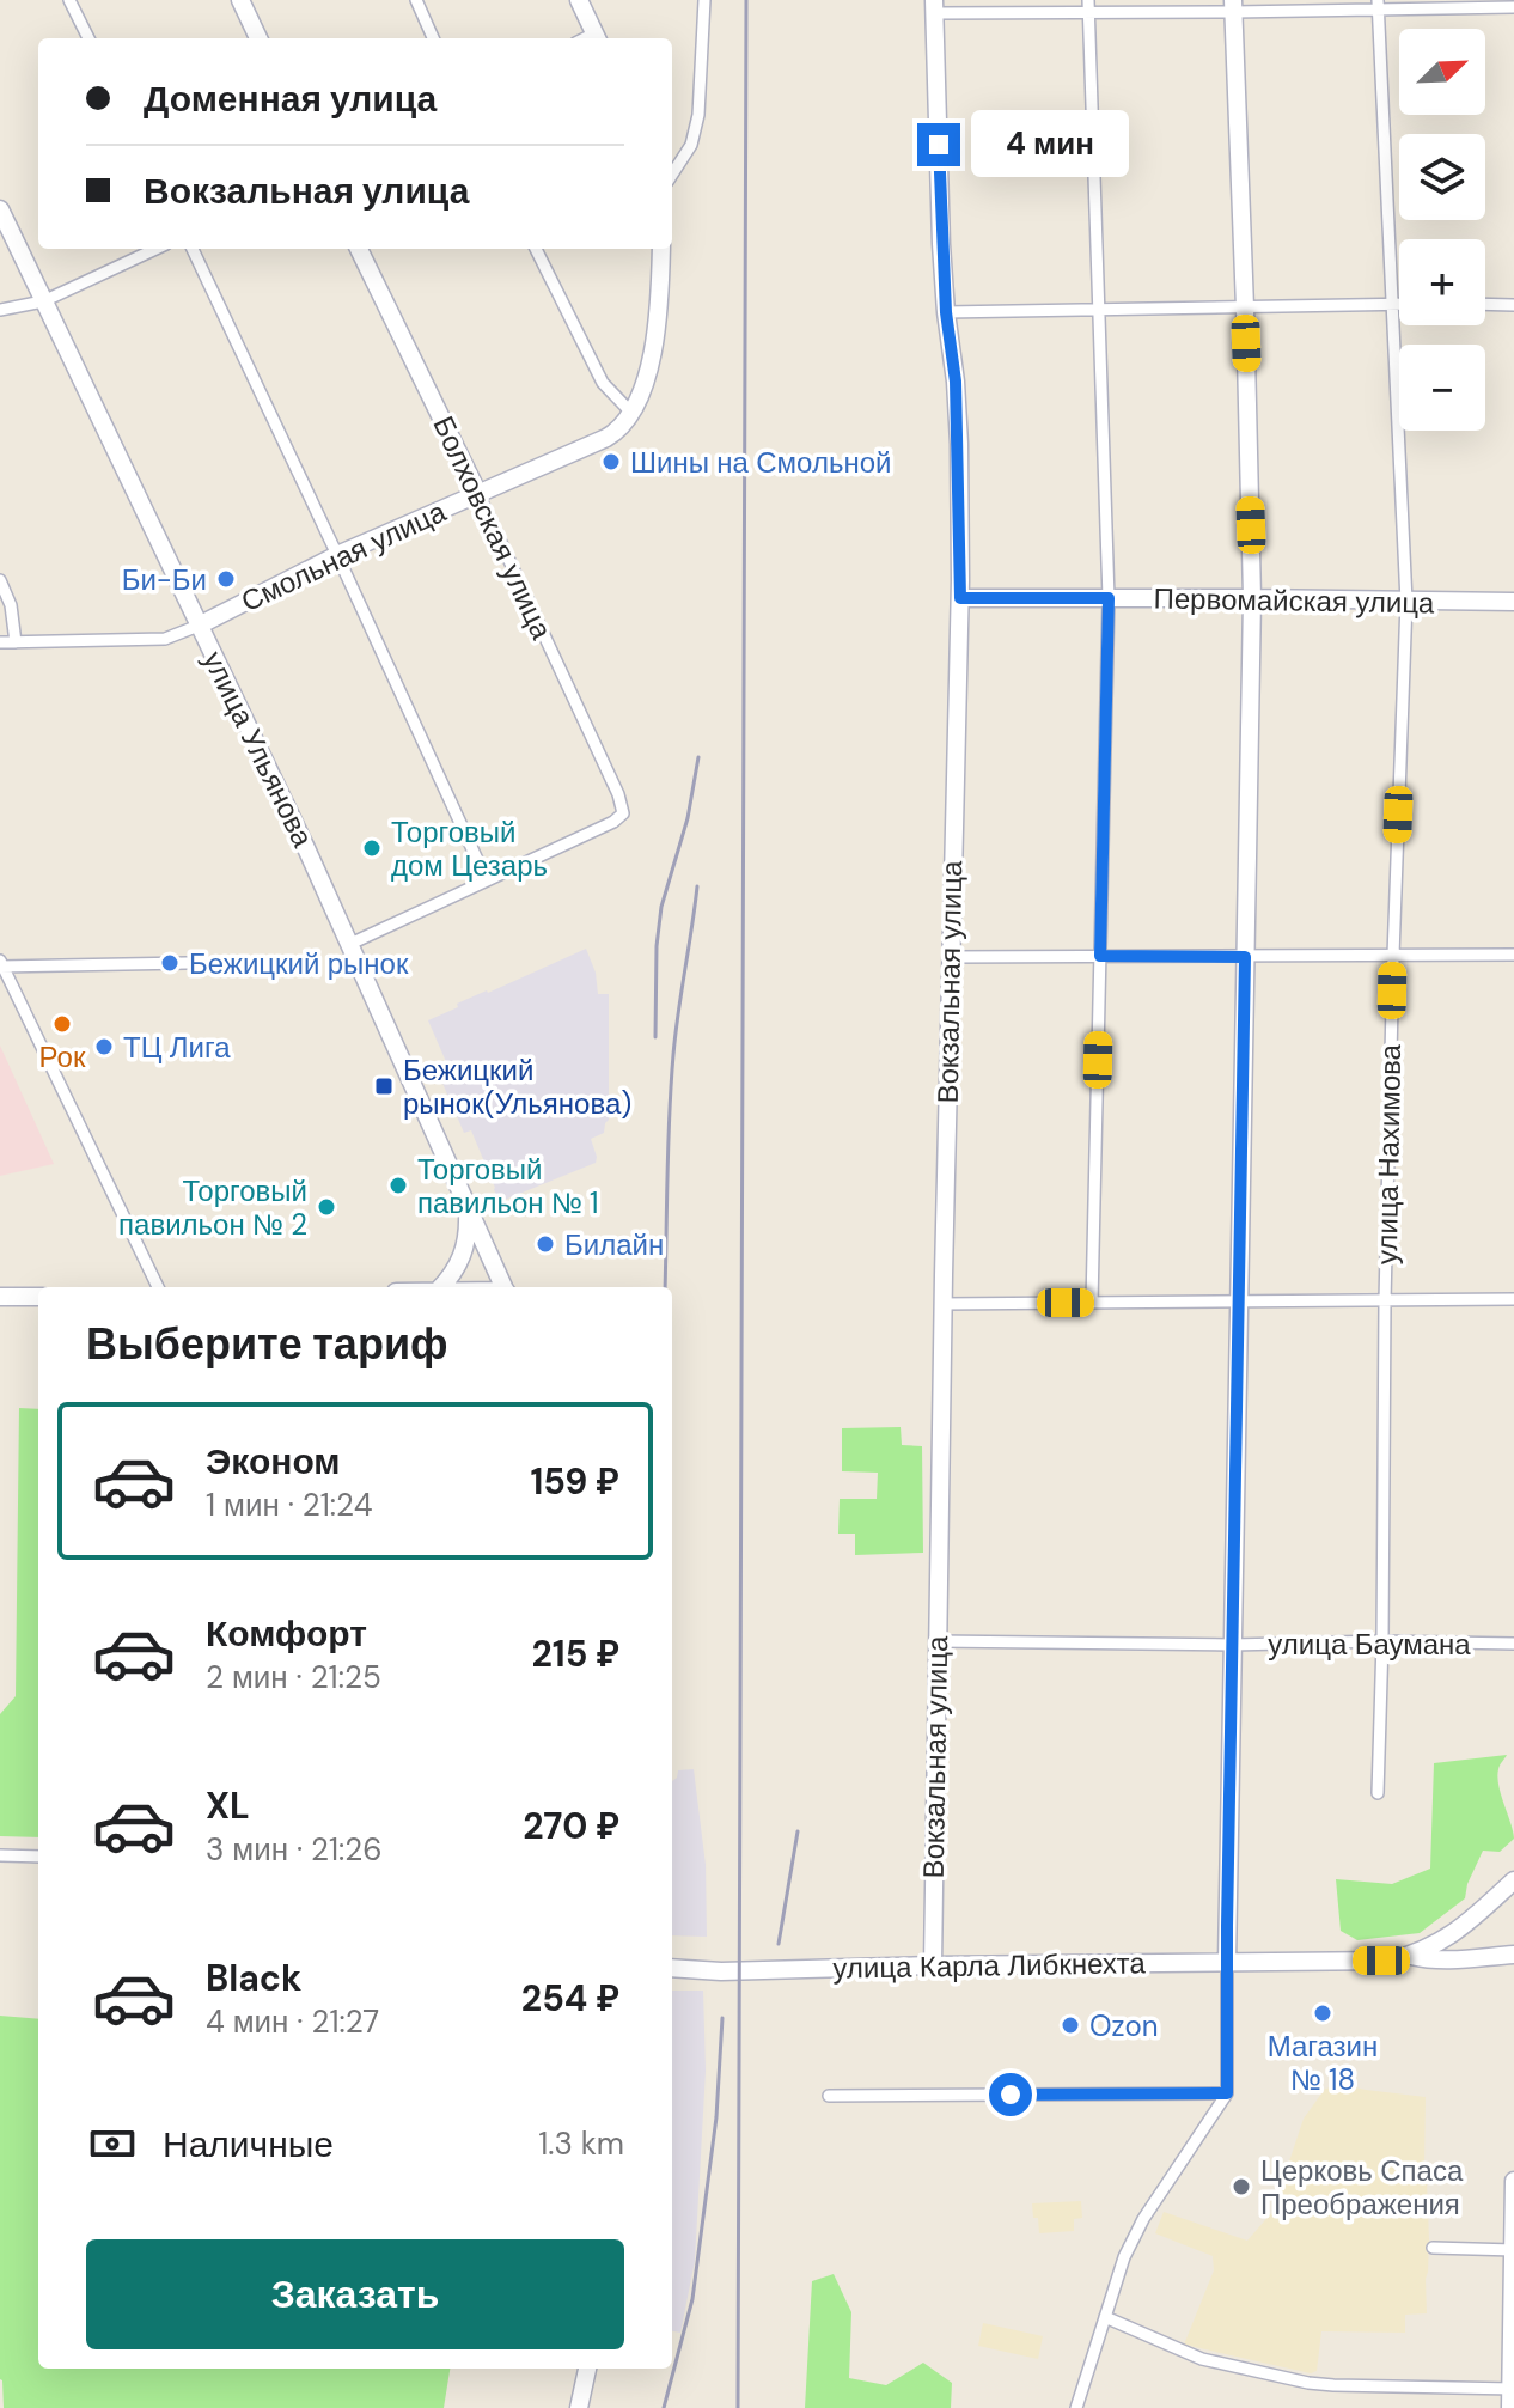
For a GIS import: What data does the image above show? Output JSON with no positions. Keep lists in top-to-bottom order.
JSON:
{
  "streets": {
    "main road": [
      "Болховская улица",
      "Смольная улица",
      "Первомайская улица",
      "улица Ульянова",
      "Вокзальная улица",
      "улица Карла Либкнехта"
    ],
    "street": ["улица Нахимова", "улица Баумана"]
  },
  "crossings": [
    ["Болховская улица", "Смольная улица"],
    ["Смольная улица", "улица Ульянова"],
    ["Первомайская улица", "Вокзальная улица"],
    ["Первомайская улица", "улица Нахимова"],
    ["Вокзальная улица", "улица Баумана"],
    ["Вокзальная улица", "улица Карла Либкнехта"],
    ["улица Нахимова", "улица Баумана"]
  ],
  "places": {
    "other": [
      "Шины на Смольной",
      "Би-Би",
      "Торговый дом Цезарь",
      "Бежицкий рынок",
      "Рок",
      "ТЦ Лига",
      "Торговый павильон № 1",
      "Торговый павильон № 2",
      "Билайн",
      "Магазин № 18",
      "Ozon",
      "Церковь Спаса Преображения"
    ],
    "transit": ["Бежицкий рынок(Ульянова)"]
  },
  "north": "top right",
  "page": {
    "map_buttons": ["+", "−"],
    "banner": ["Доменная улица", "Вокзальная улица"],
    "bubble": "4 мин",
    "heading": "Выберите тариф",
    "list": [
      {
        "name": "Эконом",
        "note": "1 мин · 21:24",
        "value": "159 ₽"
      },
      {
        "name": "Комфорт",
        "note": "2 мин · 21:25",
        "value": "215 ₽"
      },
      {
        "name": "XL",
        "note": "3 мин · 21:26",
        "value": "270 ₽"
      },
      {
        "name": "Black",
        "note": "4 мин · 21:27",
        "value": "254 ₽"
      }
    ],
    "pay": ["Наличные", "1.3 km"],
    "buttons": "Заказать"
  }
}
